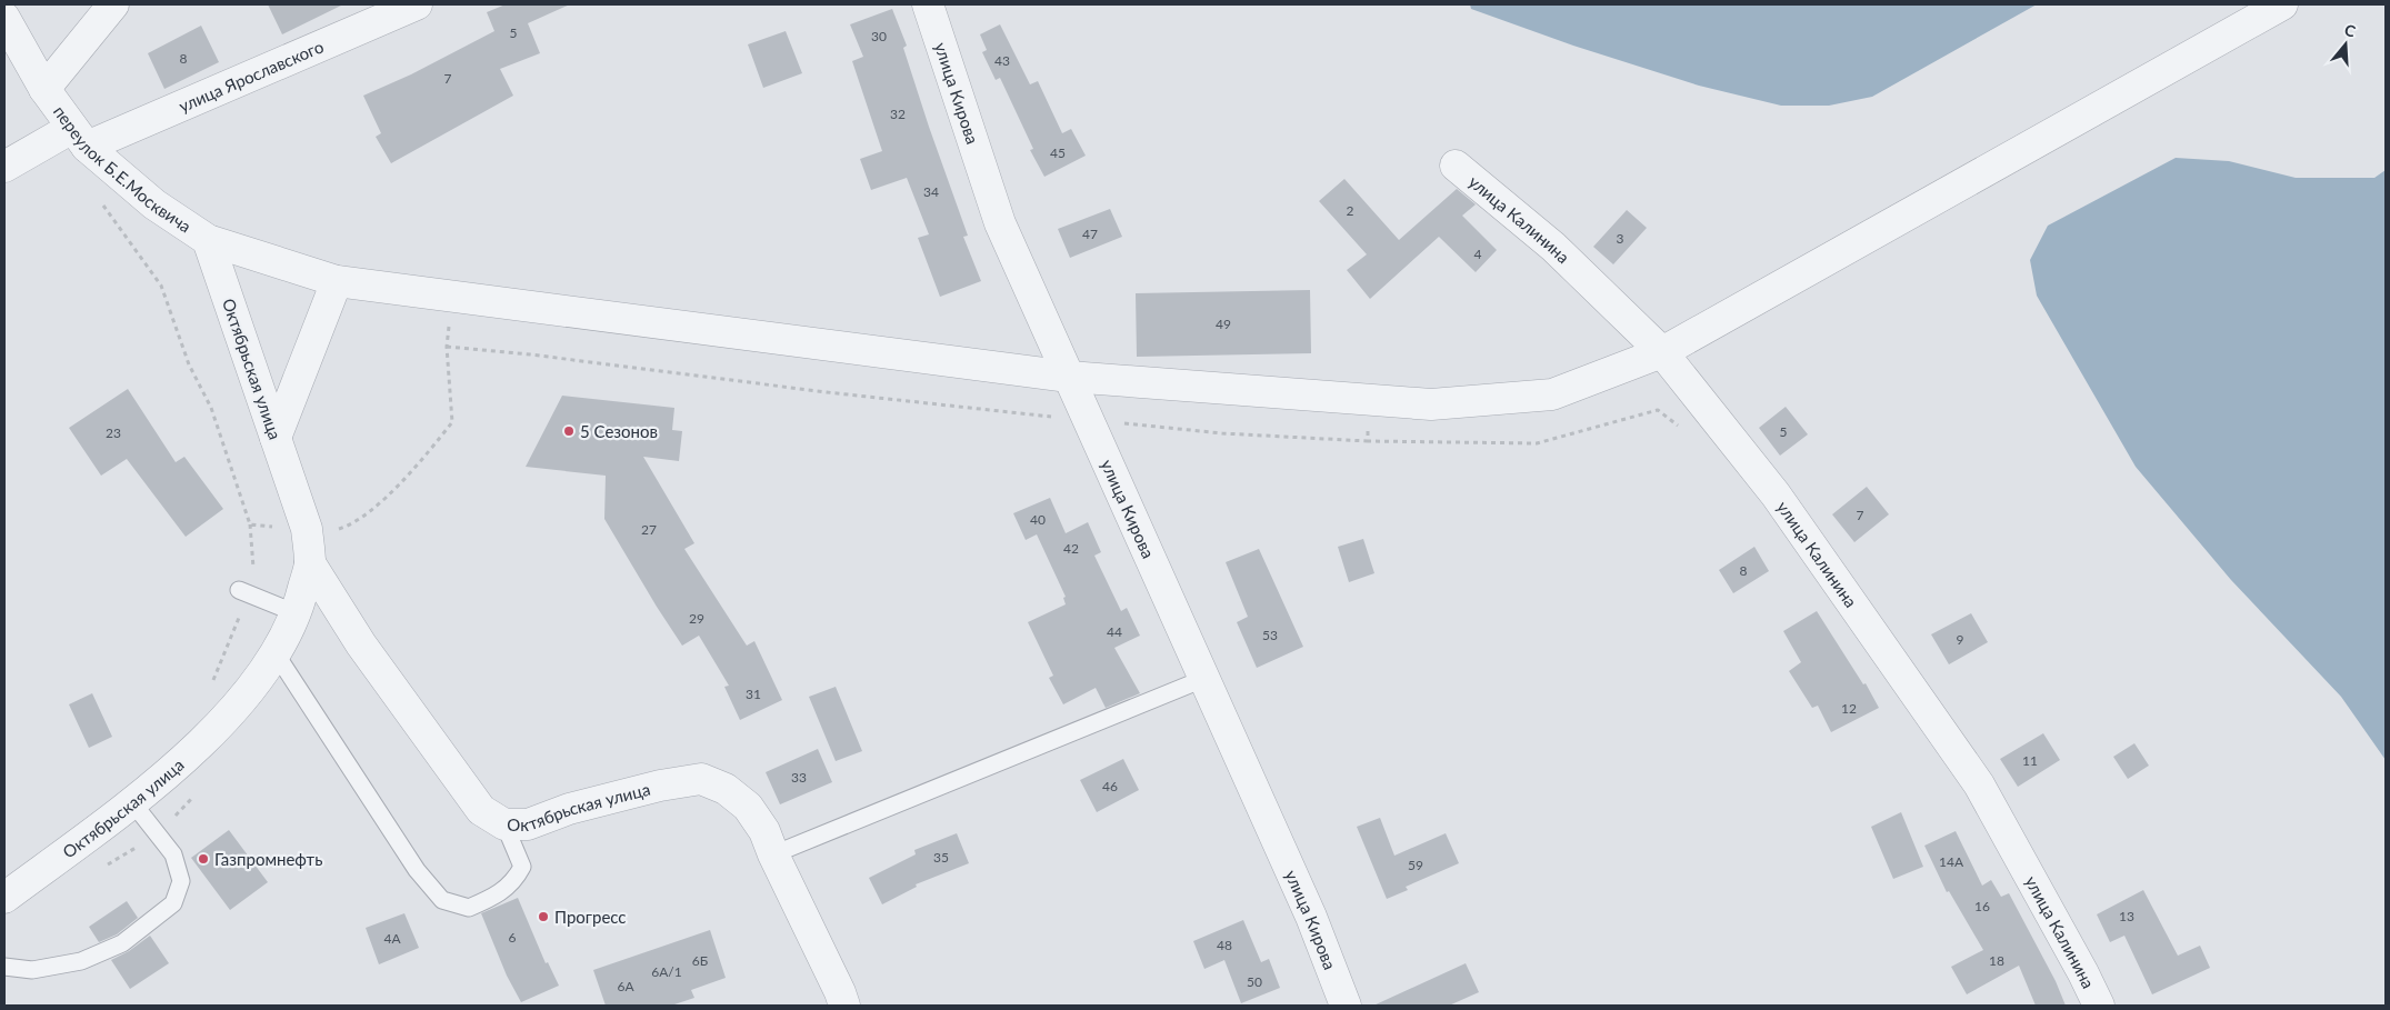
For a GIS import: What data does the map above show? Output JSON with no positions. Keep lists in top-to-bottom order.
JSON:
{
  "streets": {
    "street": [
      "улица Ярославского",
      "улица Кирова",
      "переулок Б.Е.Москвича",
      "улица Калинина",
      "Октябрьская улица"
    ]
  },
  "crossings": [
    ["улица Ярославского", "переулок Б.Е.Москвича"],
    ["улица Кирова", "переулок Б.Е.Москвича"],
    ["переулок Б.Е.Москвича", "улица Калинина"],
    ["переулок Б.Е.Москвича", "Октябрьская улица"]
  ],
  "places": ["5 Сезонов", "Газпромнефть", "Прогресс"],
  "house_numbers": [
    "5",
    "30",
    "8",
    "43",
    "7",
    "32",
    "45",
    "34",
    "2",
    "47",
    "3",
    "4",
    "49",
    "5",
    "23",
    "7",
    "40",
    "27",
    "42",
    "8",
    "29",
    "44",
    "53",
    "9",
    "31",
    "12",
    "11",
    "33",
    "46",
    "35",
    "14А",
    "59",
    "16",
    "13",
    "6",
    "4А",
    "48",
    "6Б",
    "18",
    "6А/1",
    "50",
    "6А"
  ],
  "north": "top"
}
